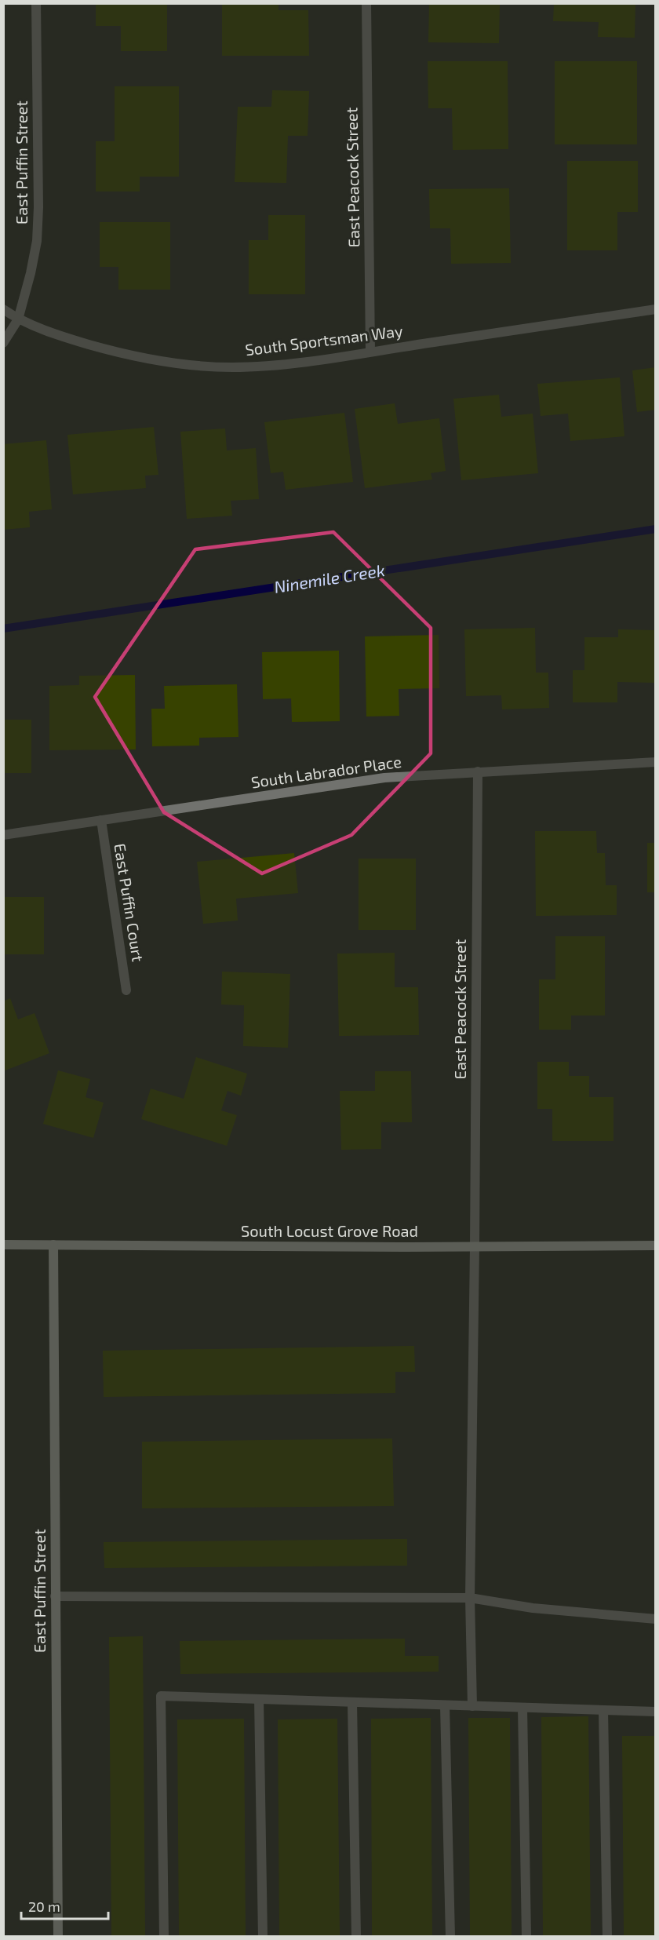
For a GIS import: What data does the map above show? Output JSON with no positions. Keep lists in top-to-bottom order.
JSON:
{
  "streets": {
    "street": [
      "East Puffin Street",
      "East Peacock Street",
      "South Sportsman Way",
      "South Labrador Place",
      "East Puffin Court",
      "South Locust Grove Road"
    ]
  },
  "crossings": [
    ["East Puffin Street", "South Sportsman Way"],
    ["East Puffin Street", "South Locust Grove Road"],
    ["East Peacock Street", "South Sportsman Way"],
    ["East Peacock Street", "South Labrador Place"],
    ["East Peacock Street", "South Locust Grove Road"],
    ["South Labrador Place", "East Puffin Court"]
  ],
  "water": ["Ninemile Creek"],
  "scale_bar": "20 m"
}
